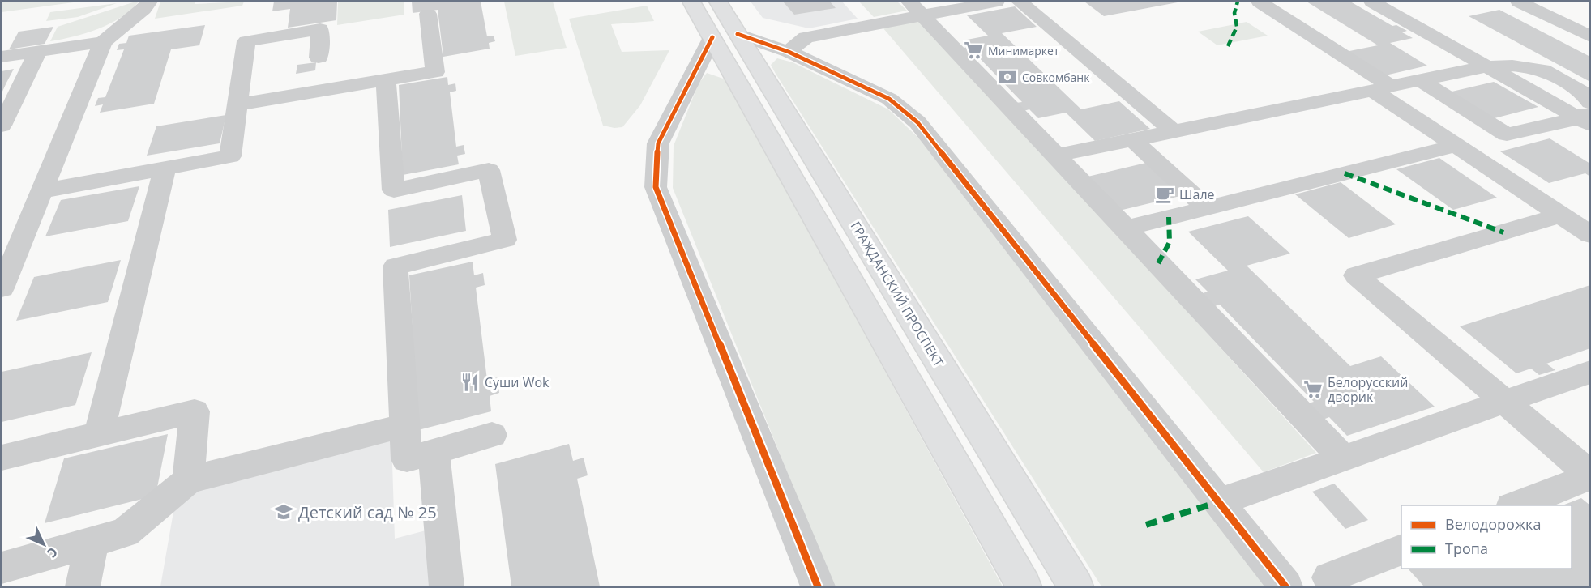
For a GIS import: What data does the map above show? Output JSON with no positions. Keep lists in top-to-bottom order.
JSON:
{
  "streets": {
    "main road": ["ГРАЖДАНСКИЙ ПРОСПЕКТ"]
  },
  "places": {
    "supermarket": ["Минимаркет", "Белорусский дворик"],
    "bank": ["Совкомбанк"],
    "cafe": ["Шале"],
    "restaurant": ["Суши Wok"],
    "school or university": ["Детский сад № 25"]
  },
  "legend": ["Велодорожка", "Тропа"],
  "north": "bottom right"
}
